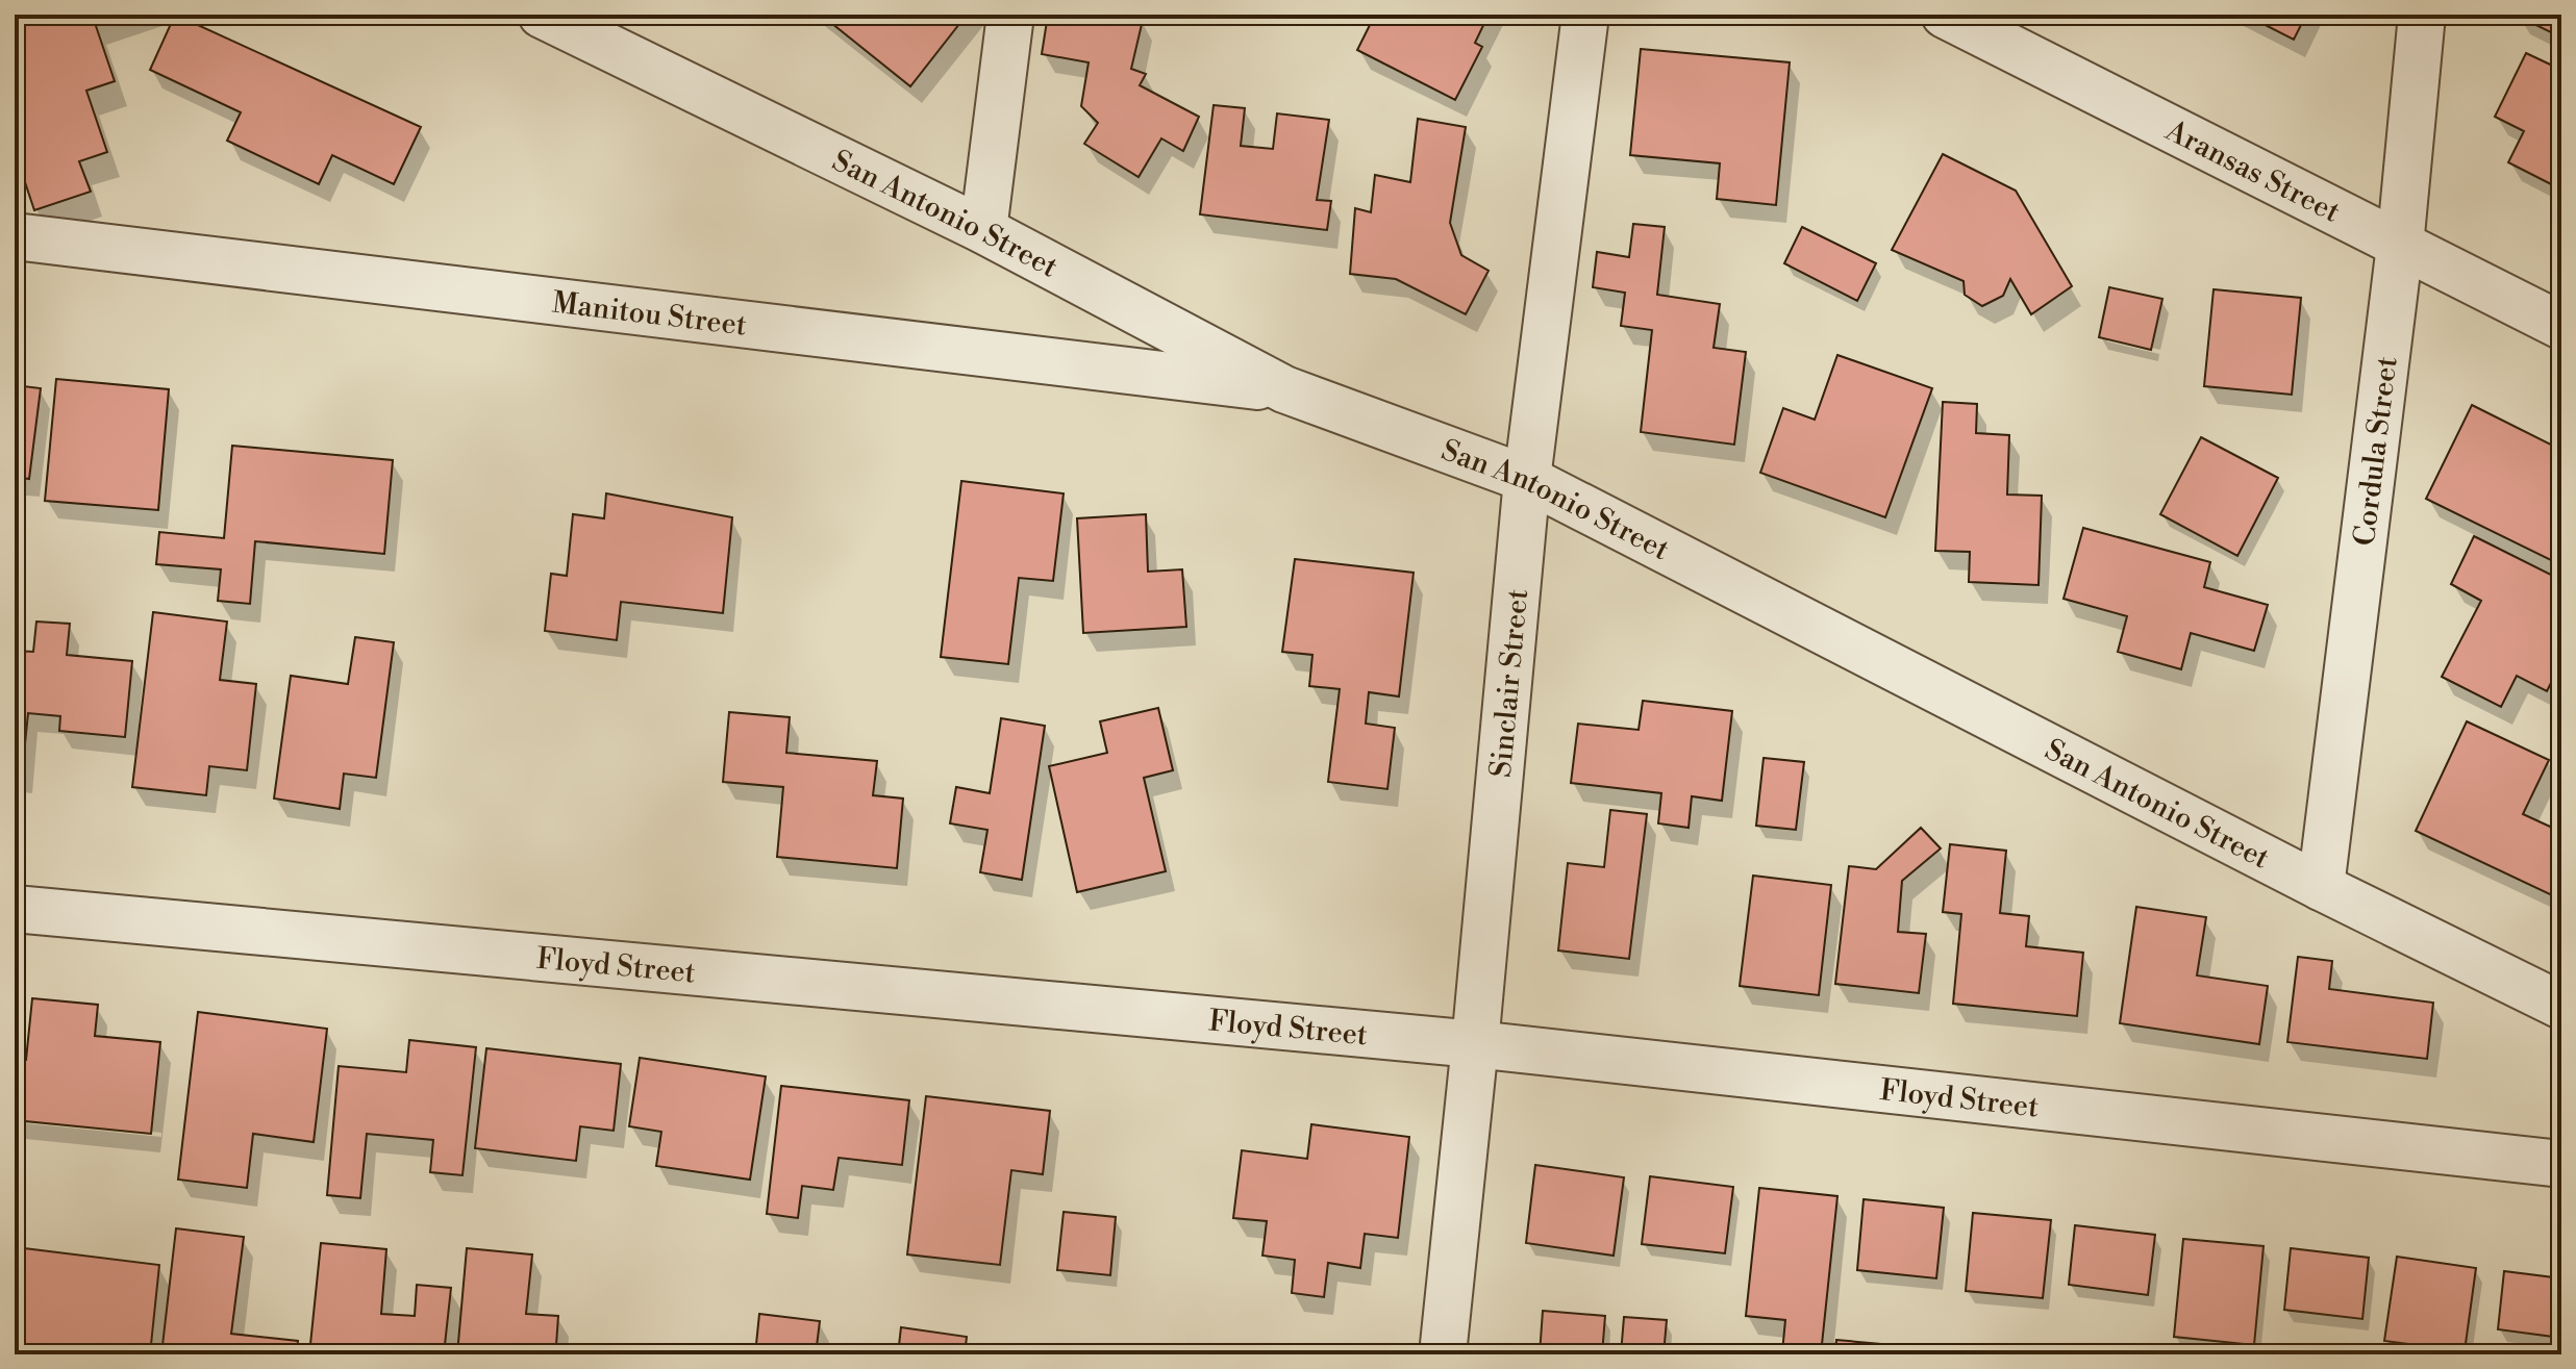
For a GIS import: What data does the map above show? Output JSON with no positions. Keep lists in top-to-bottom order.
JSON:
{
  "streets": {
    "street": [
      "Aransas Street",
      "San Antonio Street",
      "Manitou Street",
      "Cordula Street",
      "Sinclair Street",
      "Floyd Street"
    ]
  },
  "crossings": [
    ["Aransas Street", "Cordula Street"],
    ["San Antonio Street", "Manitou Street"],
    ["San Antonio Street", "Cordula Street"],
    ["San Antonio Street", "Sinclair Street"],
    ["Sinclair Street", "Floyd Street"]
  ]
}
